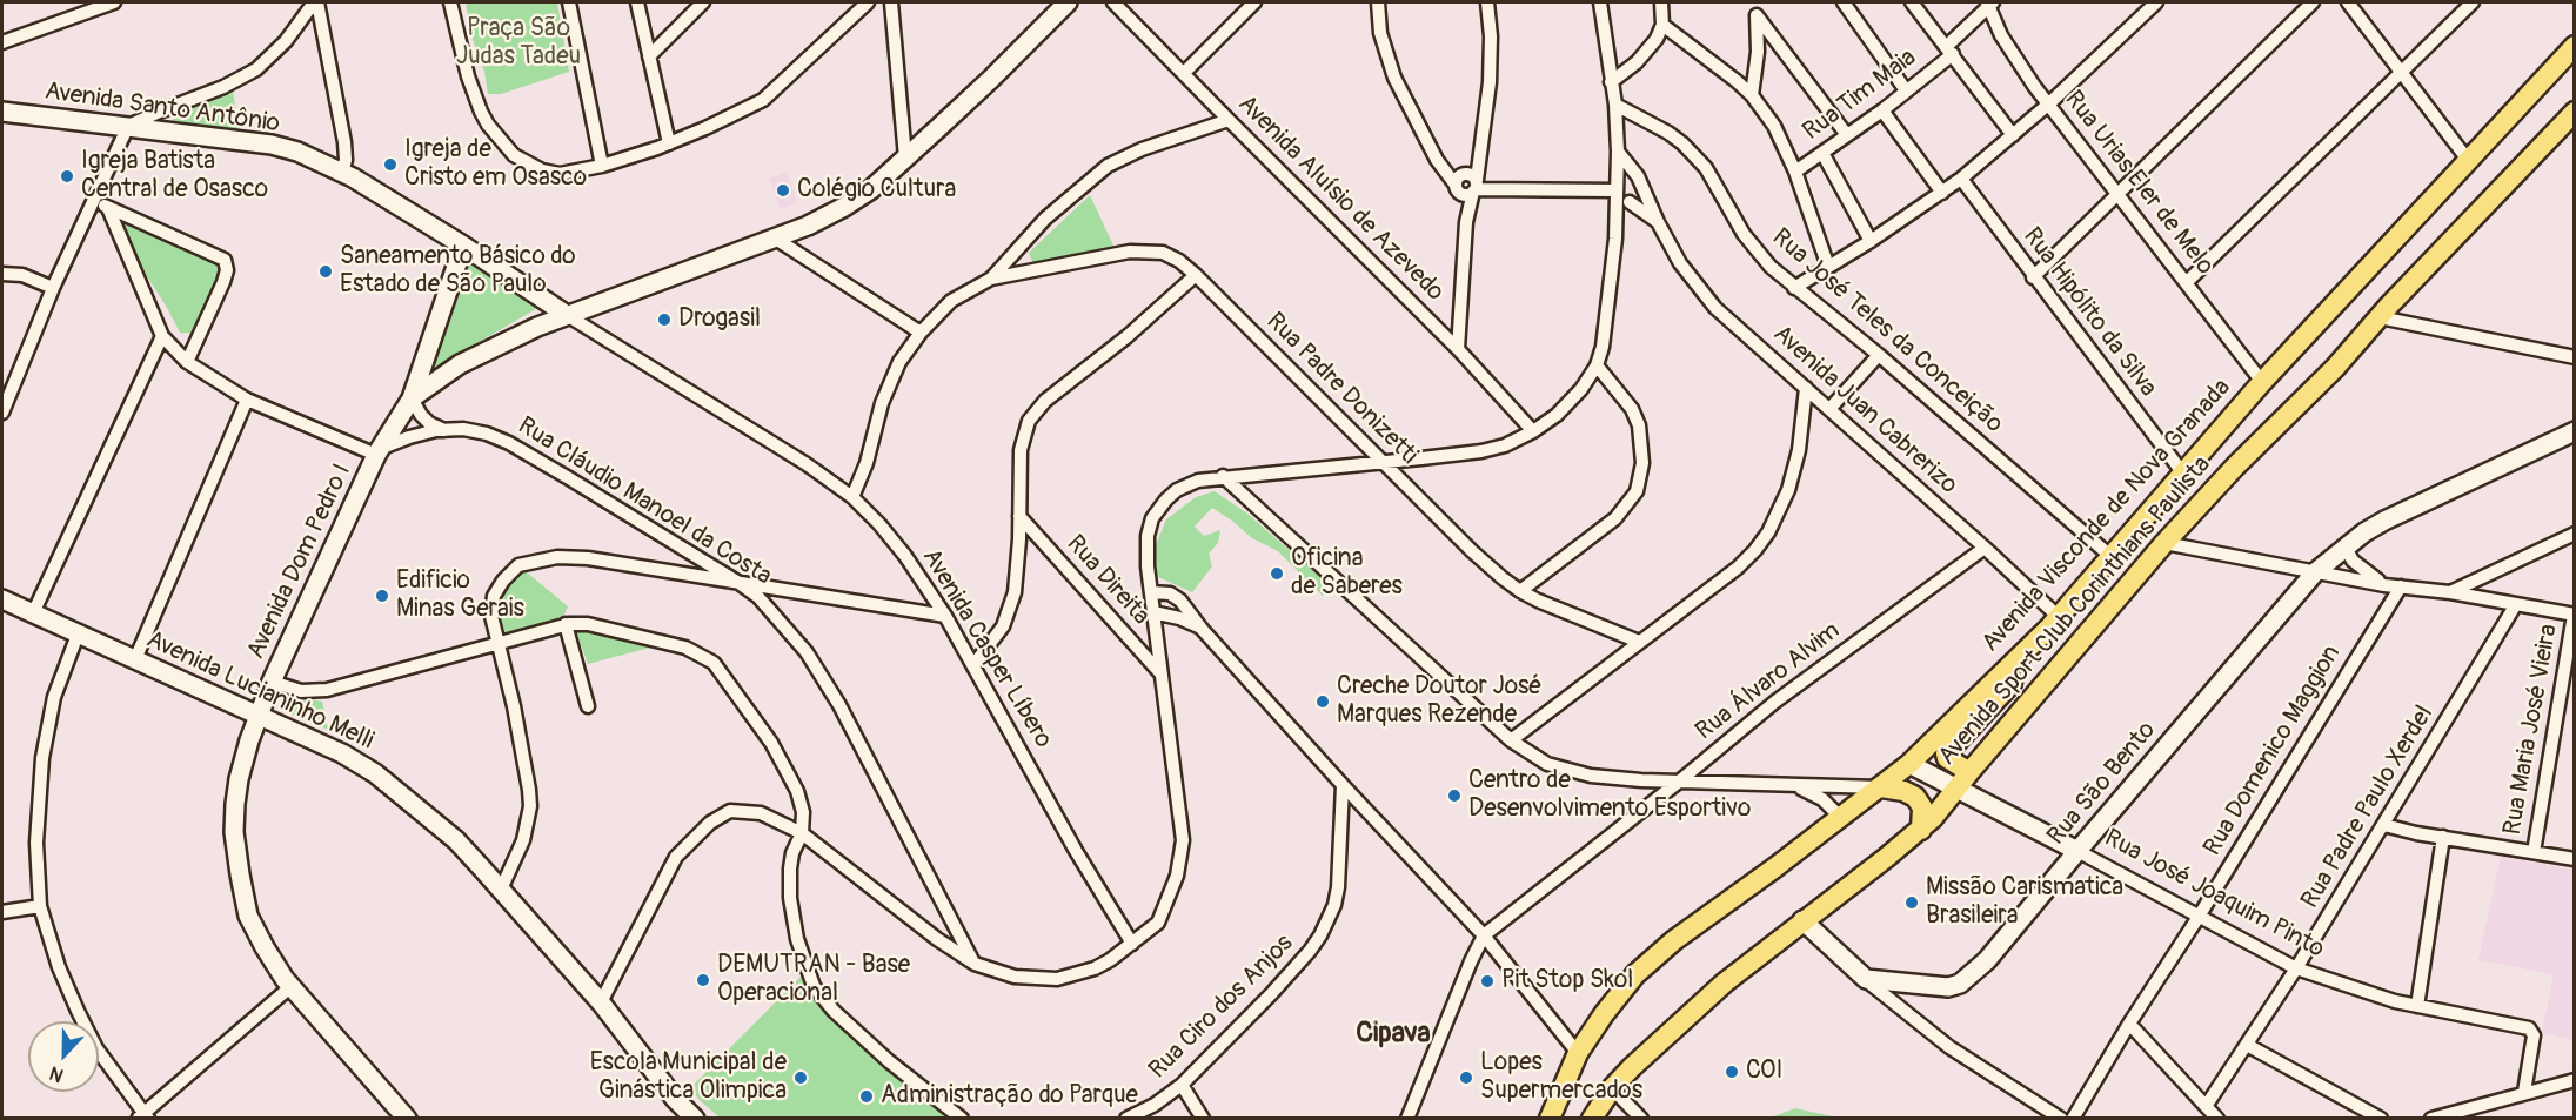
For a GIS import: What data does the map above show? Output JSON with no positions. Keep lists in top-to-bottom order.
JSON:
{
  "streets": {
    "main road": ["Avenida Visconde de Nova Granada", "Avenida Sport Club Corinthians Paulista"],
    "street": [
      "Rua Tim Maia",
      "Avenida Santo Antônio",
      "Rua Urias Eler de Melo",
      "Avenida Aluísio de Azevedo",
      "Rua Hipólito da Silva",
      "Rua José Teles da Conceição",
      "Rua Padre Donizetti",
      "Avenida Juan Cabrerizo",
      "Rua Cláudio Manoel da Costa",
      "Avenida Dom Pedro I",
      "Rua Direita",
      "Avenida Casper Líbero",
      "Rua Álvaro Alvim",
      "Avenida Lucianinho Melli",
      "Rua Maria José Vieira",
      "Rua Domenico Maggion",
      "Rua São Bento",
      "Rua Padre Paulo Xerdel",
      "Rua José Joaquim Pinto",
      "Rua Ciro dos Anjos"
    ]
  },
  "crossings": [
    ["Rua Tim Maia", "Rua Urias Eler de Melo"],
    ["Avenida Santo Antônio", "Avenida Casper Líbero"],
    ["Rua Urias Eler de Melo", "Avenida Visconde de Nova Granada"],
    ["Rua Hipólito da Silva", "Avenida Visconde de Nova Granada"],
    ["Rua José Teles da Conceição", "Avenida Visconde de Nova Granada"],
    ["Avenida Juan Cabrerizo", "Avenida Visconde de Nova Granada"],
    ["Avenida Juan Cabrerizo", "Rua Álvaro Alvim"],
    ["Rua Cláudio Manoel da Costa", "Avenida Dom Pedro I"],
    ["Avenida Visconde de Nova Granada", "Rua José Joaquim Pinto"],
    ["Avenida Dom Pedro I", "Avenida Lucianinho Melli"],
    ["Avenida Sport Club Corinthians Paulista", "Rua José Joaquim Pinto"],
    ["Rua Domenico Maggion", "Rua José Joaquim Pinto"],
    ["Rua São Bento", "Rua José Joaquim Pinto"],
    ["Rua Padre Paulo Xerdel", "Rua José Joaquim Pinto"]
  ],
  "districts": ["Cipava"],
  "parks": ["Praça São Judas Tadeu"],
  "places": [
    "Igreja de Cristo em Osasco",
    "Igreja Batista Central de Osasco",
    "Colégio Cultura",
    "Saneamento Básico do Estado de São Paulo",
    "Drogasil",
    "Oficina de Saberes",
    "Edificio Minas Gerais",
    "Creche Doutor José Marques Rezende",
    "Centro de Desenvolvimento Esportivo",
    "Missão Carismatica Brasileira",
    "DEMUTRAN - Base Operacional",
    "Pit Stop Skol",
    "COI",
    "Escola Municipal de Ginástica Olimpica",
    "Lopes Supermercados",
    "Administração do Parque"
  ],
  "north": "bottom"
}
